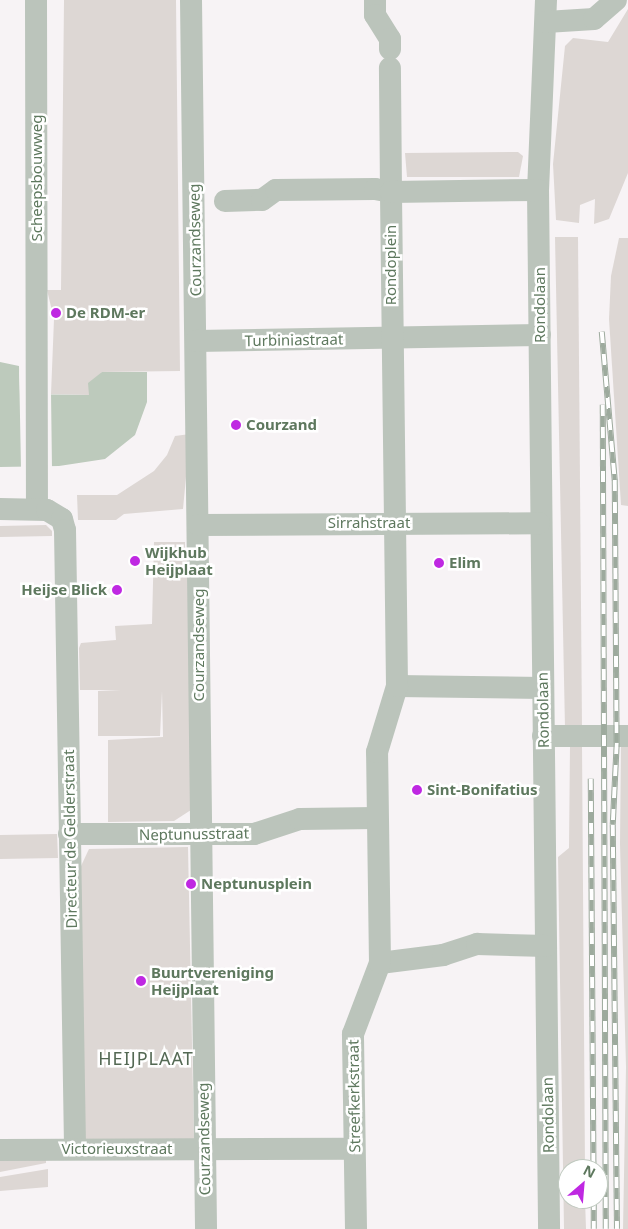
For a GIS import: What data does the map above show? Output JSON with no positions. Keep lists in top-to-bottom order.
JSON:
{
  "streets": {
    "street": [
      "Scheepsbouwweg",
      "Courzandseweg",
      "Rondoplein",
      "Rondolaan",
      "Turbiniastraat",
      "Sirrahstraat",
      "Neptunusstraat",
      "Directeur de Gelderstraat",
      "Streefkerkstraat",
      "Victorieuxstraat"
    ]
  },
  "crossings": [
    ["Scheepsbouwweg", "Directeur de Gelderstraat"],
    ["Courzandseweg", "Turbiniastraat"],
    ["Courzandseweg", "Sirrahstraat"],
    ["Courzandseweg", "Neptunusstraat"],
    ["Courzandseweg", "Victorieuxstraat"],
    ["Rondoplein", "Turbiniastraat"],
    ["Rondoplein", "Sirrahstraat"],
    ["Rondoplein", "Streefkerkstraat"],
    ["Rondolaan", "Sirrahstraat"],
    ["Sirrahstraat", "Streefkerkstraat"],
    ["Neptunusstraat", "Directeur de Gelderstraat"],
    ["Neptunusstraat", "Streefkerkstraat"],
    ["Directeur de Gelderstraat", "Victorieuxstraat"],
    ["Streefkerkstraat", "Victorieuxstraat"]
  ],
  "districts": ["HEIJPLAAT"],
  "places": [
    "De RDM-er",
    "Courzand",
    "Wijkhub Heijplaat",
    "Elim",
    "Heijse Blick",
    "Sint-Bonifatius",
    "Neptunusplein",
    "Buurtvereniging Heijplaat"
  ],
  "north": "top right"
}
